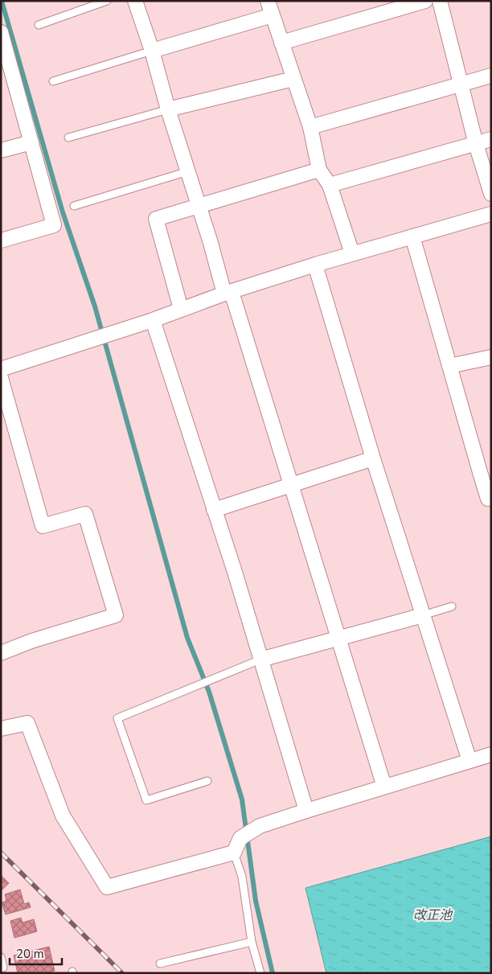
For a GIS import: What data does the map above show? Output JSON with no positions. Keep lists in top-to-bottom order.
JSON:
{
  "water": ["改正池"],
  "scale_bar": "20 m"
}
